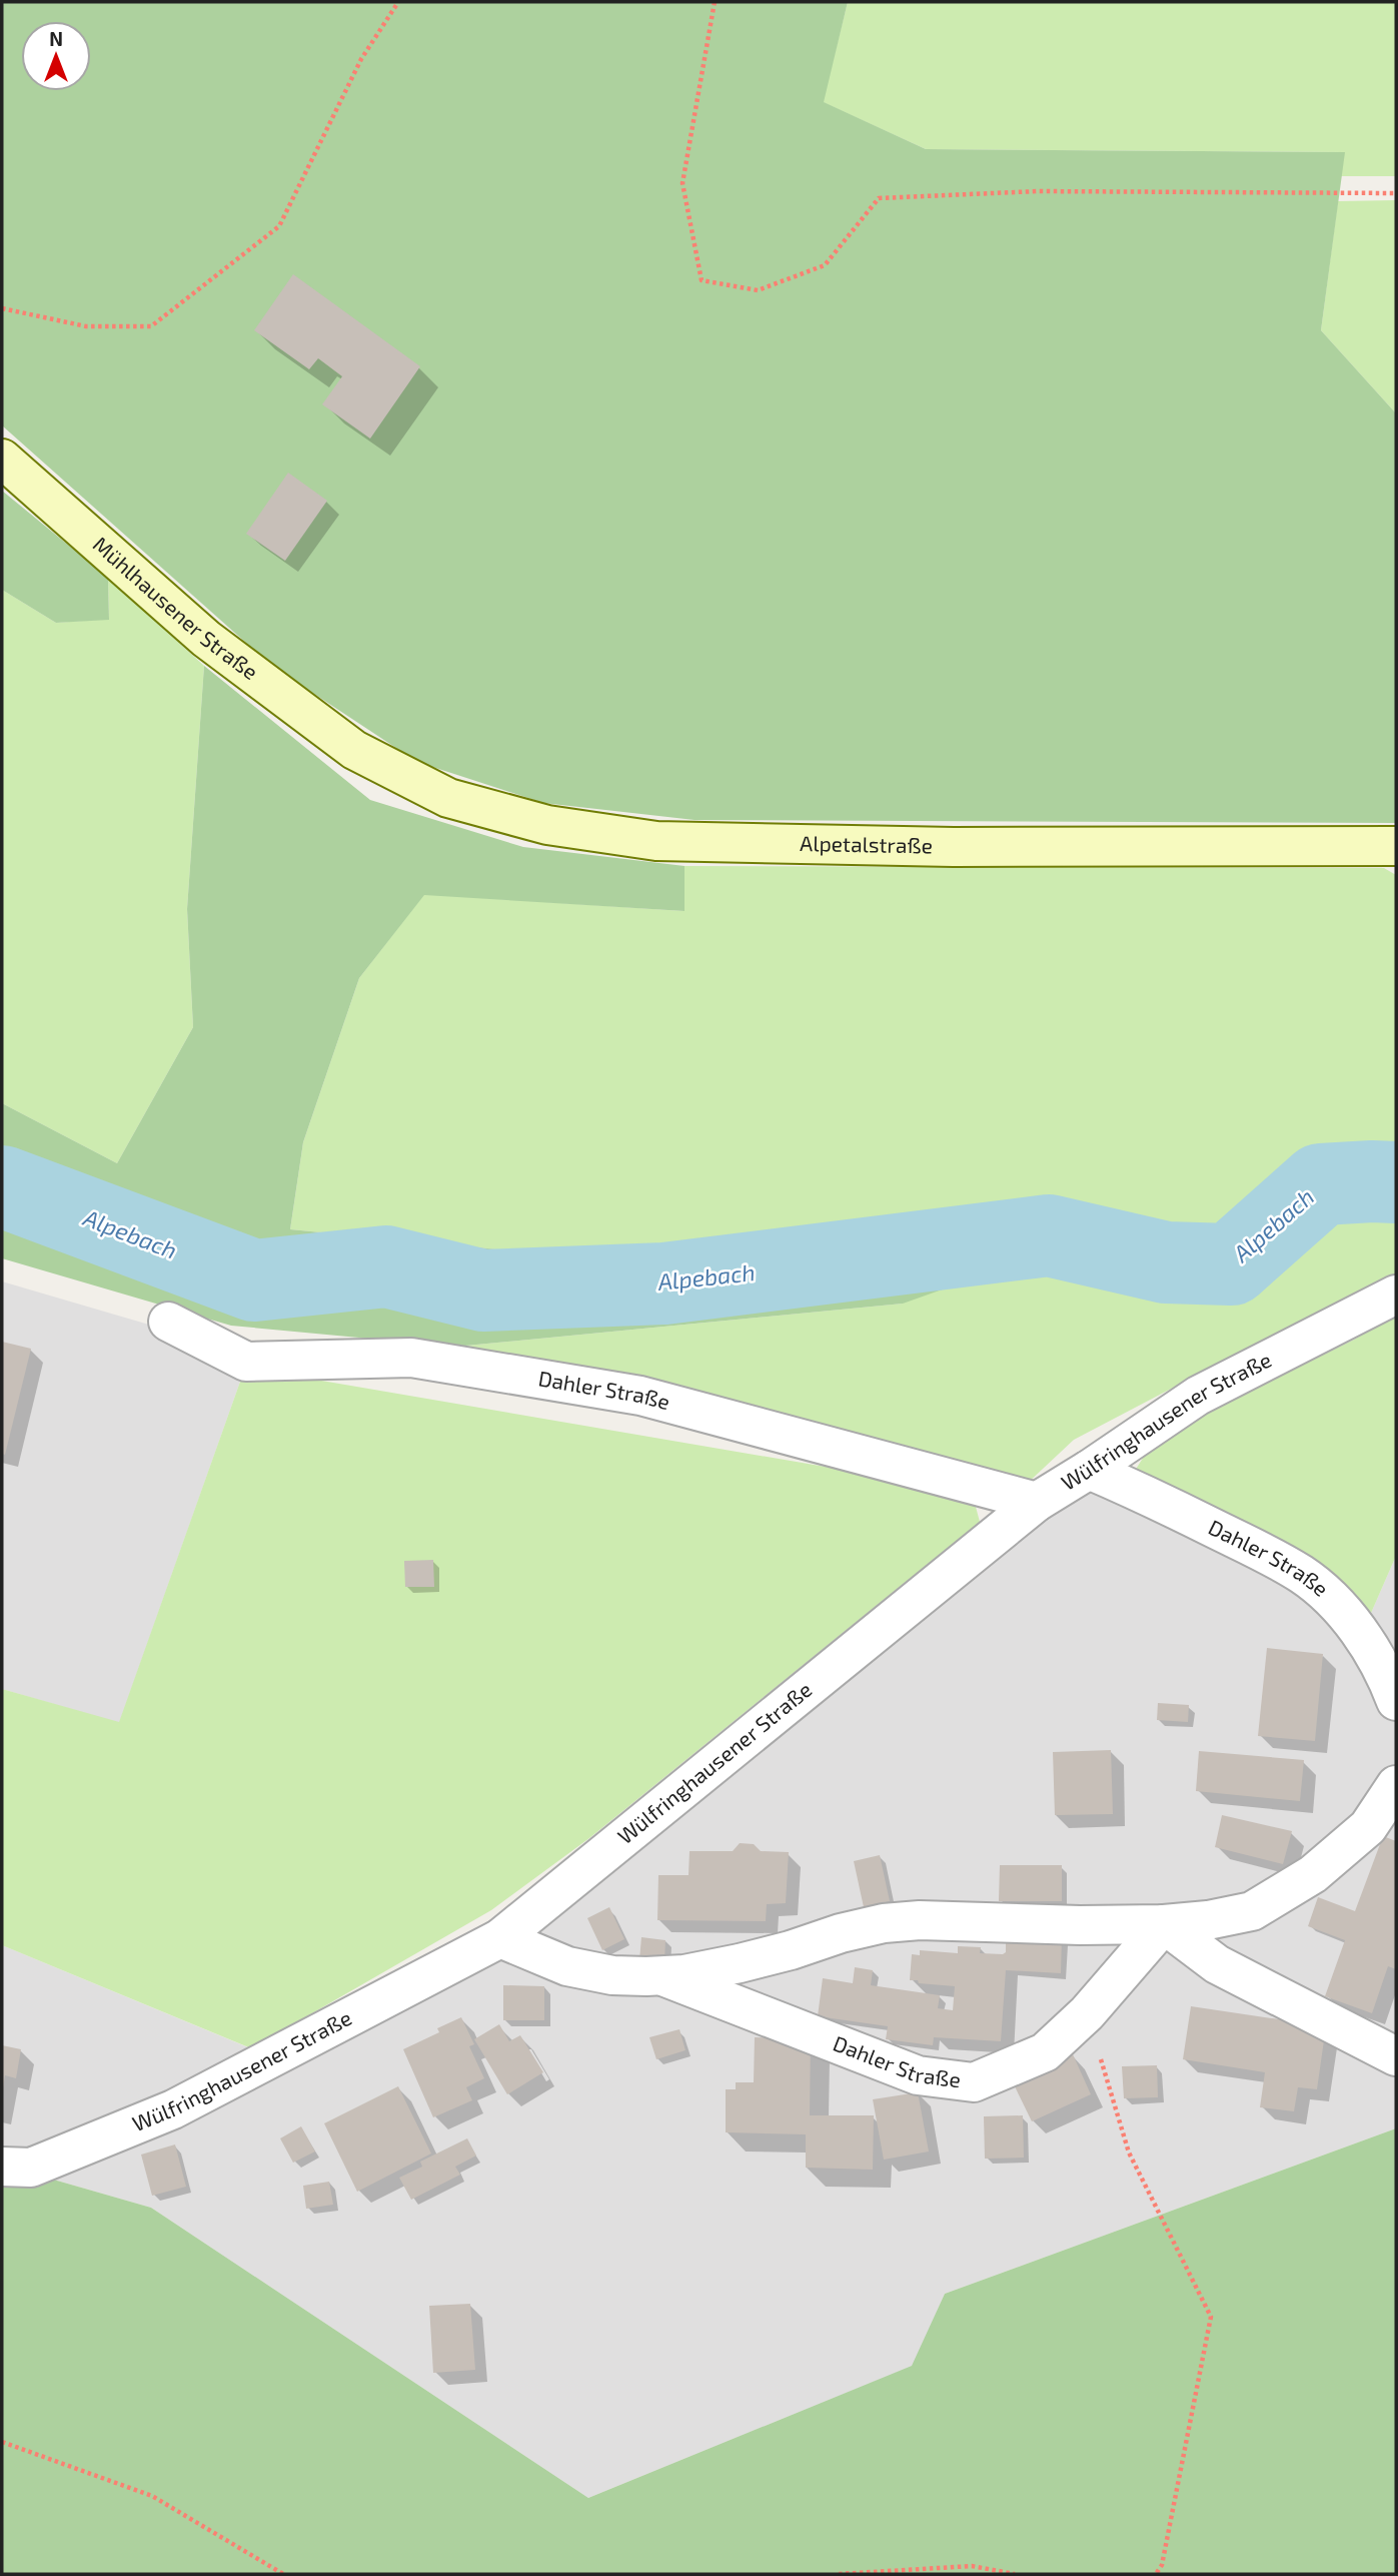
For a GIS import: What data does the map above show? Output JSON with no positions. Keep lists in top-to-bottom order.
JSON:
{
  "streets": {
    "main road": ["Mühlhausener Straße", "Alpetalstraße"],
    "street": ["Dahler Straße", "Wülfringhausener Straße"]
  },
  "crossings": [
    ["Mühlhausener Straße", "Alpetalstraße"],
    ["Dahler Straße", "Wülfringhausener Straße"]
  ],
  "water": ["Alpebach"],
  "north": "top"
}
